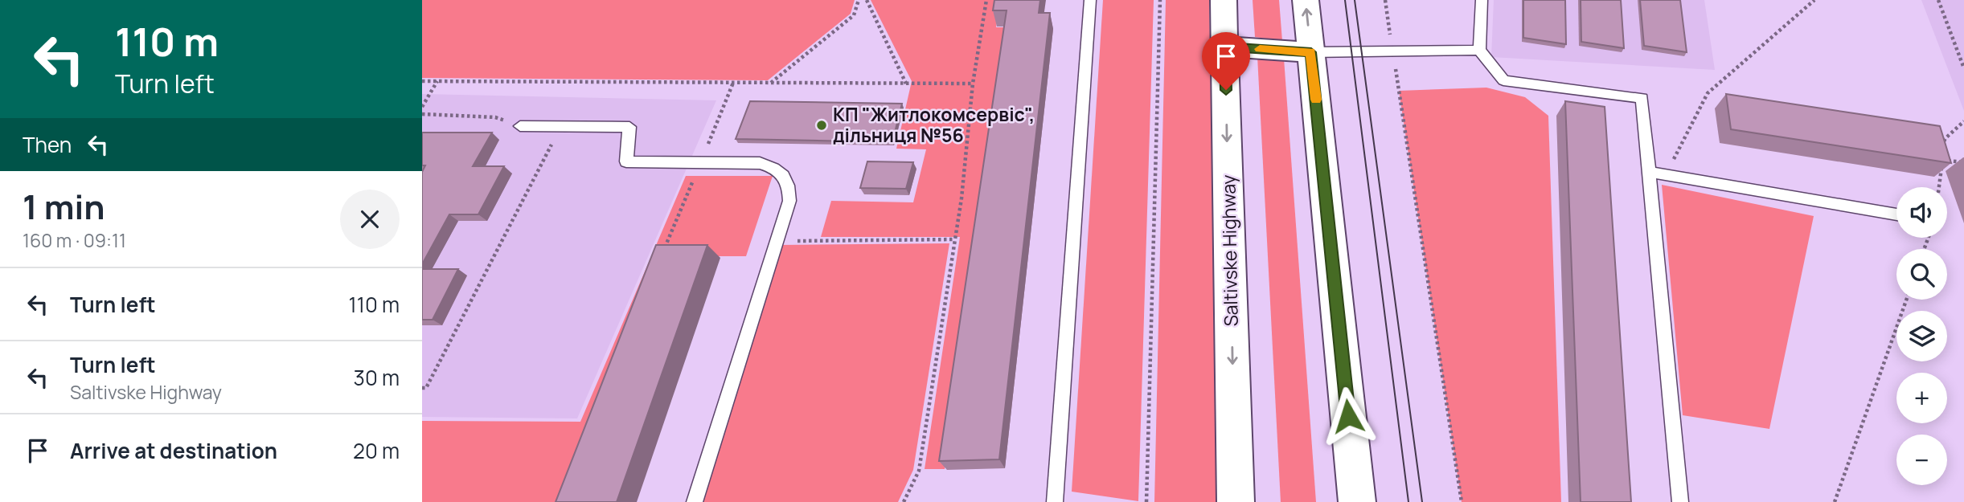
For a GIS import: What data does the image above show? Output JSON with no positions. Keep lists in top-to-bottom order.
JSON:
{
  "streets": {
    "main road": ["Saltivske Highway"]
  },
  "places": ["КП \"Житлокомсервіс\", дільниця №56"],
  "page": {
    "turn": ["110 m", "Turn left"],
    "then": "Then",
    "heading": ["1 min", "160 m · 09:11"],
    "map_buttons": ["+", "−"],
    "list": [
      {
        "name": "Turn left",
        "value": "110 m"
      },
      {
        "name": "Turn left",
        "note": "Saltivske Highway",
        "value": "30 m"
      },
      {
        "name": "Arrive at destination",
        "value": "20 m"
      }
    ]
  }
}
